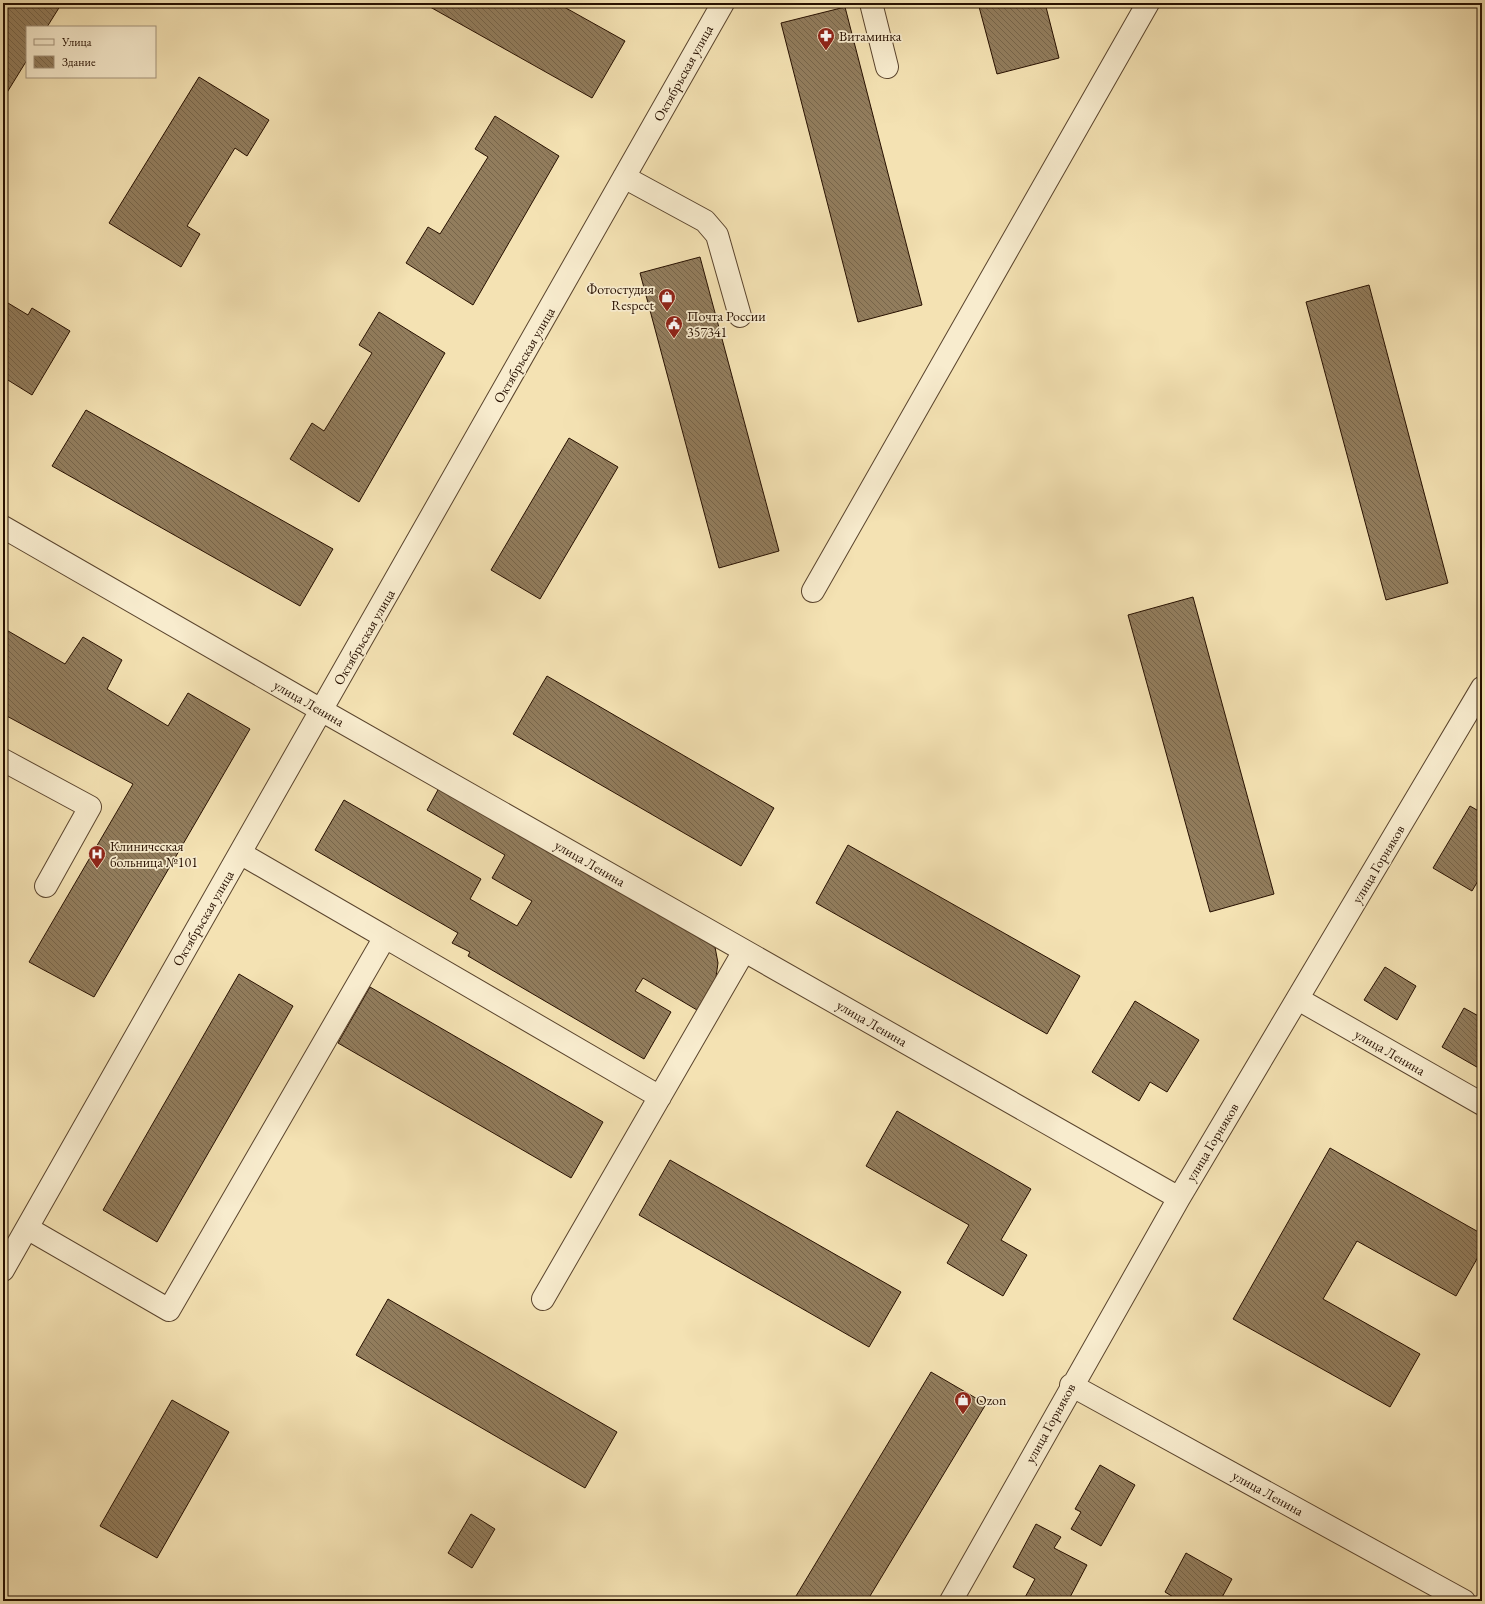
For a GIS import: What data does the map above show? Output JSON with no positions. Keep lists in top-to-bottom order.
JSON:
{
  "streets": {
    "street": ["Октябрьская улица", "улица Ленина", "улица Горняков"]
  },
  "crossings": [
    ["Октябрьская улица", "улица Ленина"],
    ["улица Ленина", "улица Горняков"]
  ],
  "places": {
    "pharmacy": ["Витаминка"],
    "shop": ["Фотостудия Respect", "Ozon"],
    "public building": ["Почта России 357341"],
    "hospital": ["Клиническая больница №101"]
  },
  "legend": ["Улица", "Здание"]
}
